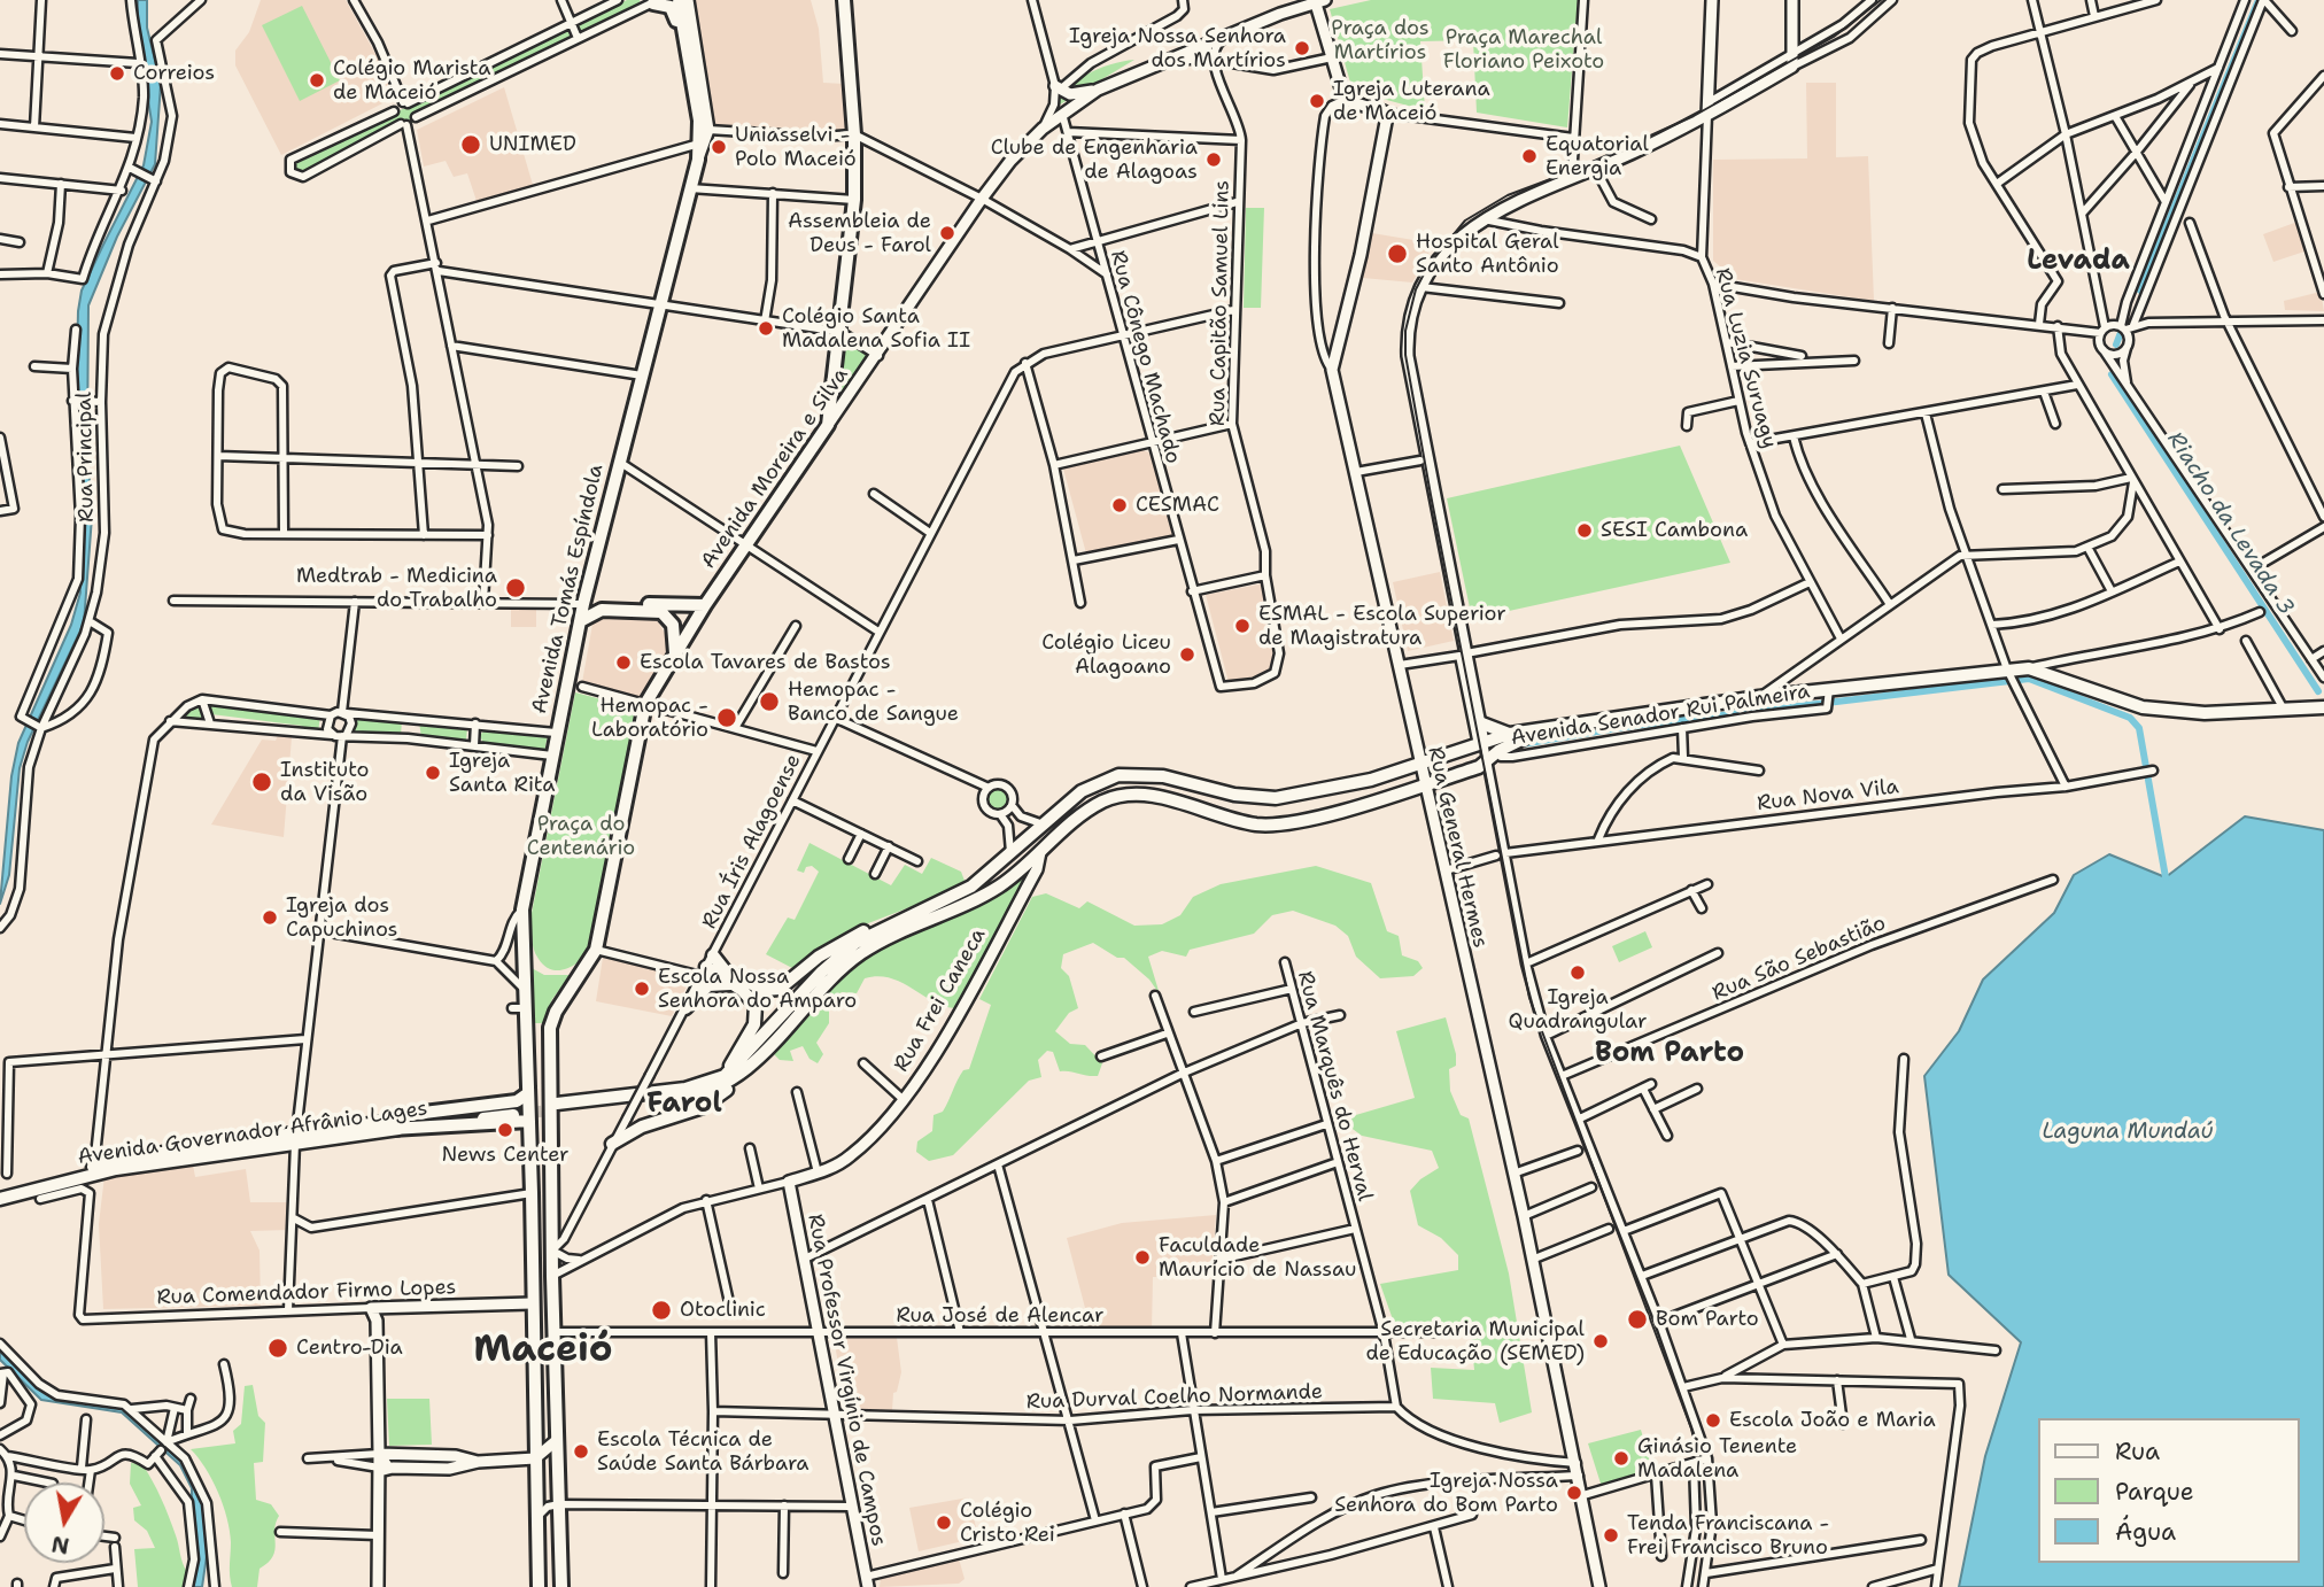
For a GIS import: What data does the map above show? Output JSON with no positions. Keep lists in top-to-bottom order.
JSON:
{
  "streets": {
    "highway": ["Avenida Moreira e Silva", "Avenida Tomás Espíndola"],
    "main road": ["Avenida Governador Afrânio Lages"],
    "street": [
      "Rua Capitão Samuel Lins",
      "Rua Cônego Machado",
      "Rua Luzia Suruagy",
      "Rua Principal",
      "Avenida Senador Rui Palmeira",
      "Rua Nova Vila",
      "Rua Íris Alagoense",
      "Rua General Hermes",
      "Rua São Sebastião",
      "Rua Frei Caneca",
      "Rua Marquês do Herval",
      "Rua Comendador Firmo Lopes",
      "Rua José de Alencar",
      "Rua Professor Virgínio de Campos",
      "Rua Durval Coelho Normande"
    ]
  },
  "crossings": [
    ["Rua Capitão Samuel Lins", "Rua Cônego Machado"],
    ["Rua Cônego Machado", "Avenida Moreira e Silva"],
    ["Avenida Moreira e Silva", "Rua Íris Alagoense"],
    ["Avenida Moreira e Silva", "Rua Frei Caneca"],
    ["Avenida Moreira e Silva", "Rua José de Alencar"],
    ["Avenida Tomás Espíndola", "Rua Comendador Firmo Lopes"],
    ["Rua Frei Caneca", "Rua Professor Virgínio de Campos"],
    ["Rua Marquês do Herval", "Rua José de Alencar"],
    ["Rua Marquês do Herval", "Rua Durval Coelho Normande"],
    ["Rua José de Alencar", "Rua Professor Virgínio de Campos"],
    ["Rua Professor Virgínio de Campos", "Rua Durval Coelho Normande"]
  ],
  "districts": [
    "Levada",
    "Bom Parto",
    "Farol",
    "Maceió"
  ],
  "water": ["Riacho da Levada 3", "Laguna Mundaú"],
  "parks": ["Praça dos Martírios", "Praça Marechal Floriano Peixoto", "Praça do Centenário"],
  "places": [
    "Igreja Nossa Senhora dos Martírios",
    "Correios",
    "Colégio Marista de Maceió",
    "Igreja Luterana de Maceió",
    "UNIMED",
    "Uniasselvi - Polo Maceió",
    "Equatorial Energia",
    "Clube de Engenharia de Alagoas",
    "Assembleia de Deus - Farol",
    "Hospital Geral Santo Antônio",
    "Colégio Santa Madalena Sofia II",
    "CESMAC",
    "SESI Cambona",
    "Medtrab - Medicina do Trabalho",
    "ESMAL - Escola Superior de Magistratura",
    "Colégio Liceu Alagoano",
    "Escola Tavares de Bastos",
    "Hemopac - Banco de Sangue",
    "Hemopac - Laboratório",
    "Igreja Santa Rita",
    "Instituto da Visão",
    "Igreja dos Capuchinos",
    "Igreja Quadrangular",
    "Escola Nossa Senhora do Amparo",
    "News Center",
    "Faculdade Maurício de Nassau",
    "Otoclinic",
    "Bom Parto",
    "Secretaria Municipal de Educação (SEMED)",
    "Centro-Dia",
    "Escola João e Maria",
    "Escola Técnica de Saúde Santa Bárbara",
    "Ginásio Tenente Madalena",
    "Igreja Nossa Senhora do Bom Parto",
    "Colégio Cristo Rei",
    "Tenda Franciscana - Frei Francisco Bruno"
  ],
  "legend": ["Rua", "Parque", "Água"],
  "north": "bottom"
}
